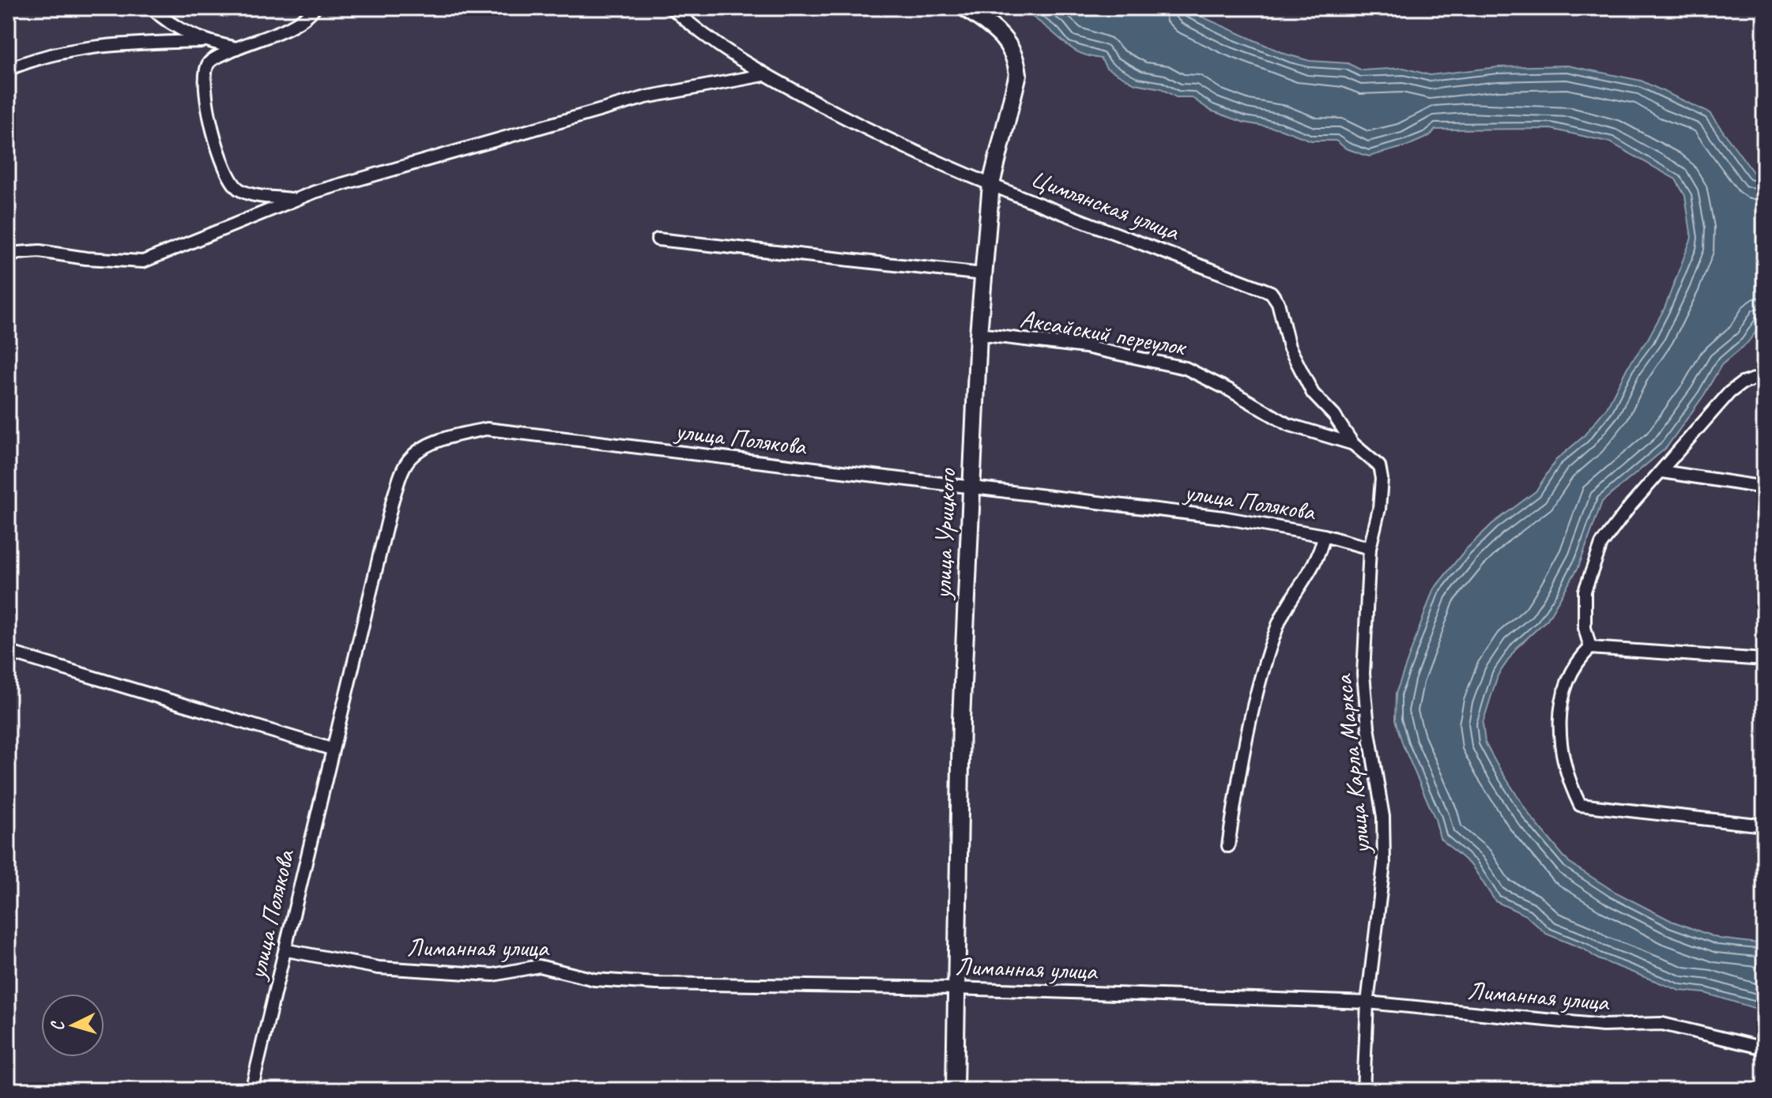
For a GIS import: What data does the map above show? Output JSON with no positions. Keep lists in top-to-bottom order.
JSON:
{
  "streets": {
    "street": [
      "Цимлянская улица",
      "Аксайский переулок",
      "улица Полякова",
      "улица Урицкого",
      "улица Карла Маркса",
      "Лиманная улица"
    ]
  },
  "crossings": [
    ["Цимлянская улица", "Аксайский переулок"],
    ["Цимлянская улица", "улица Полякова"],
    ["Цимлянская улица", "улица Урицкого"],
    ["Цимлянская улица", "улица Карла Маркса"],
    ["Аксайский переулок", "улица Урицкого"],
    ["улица Полякова", "улица Урицкого"],
    ["улица Полякова", "улица Карла Маркса"],
    ["улица Полякова", "Лиманная улица"],
    ["улица Урицкого", "Лиманная улица"],
    ["улица Карла Маркса", "Лиманная улица"]
  ],
  "north": "left"
}
